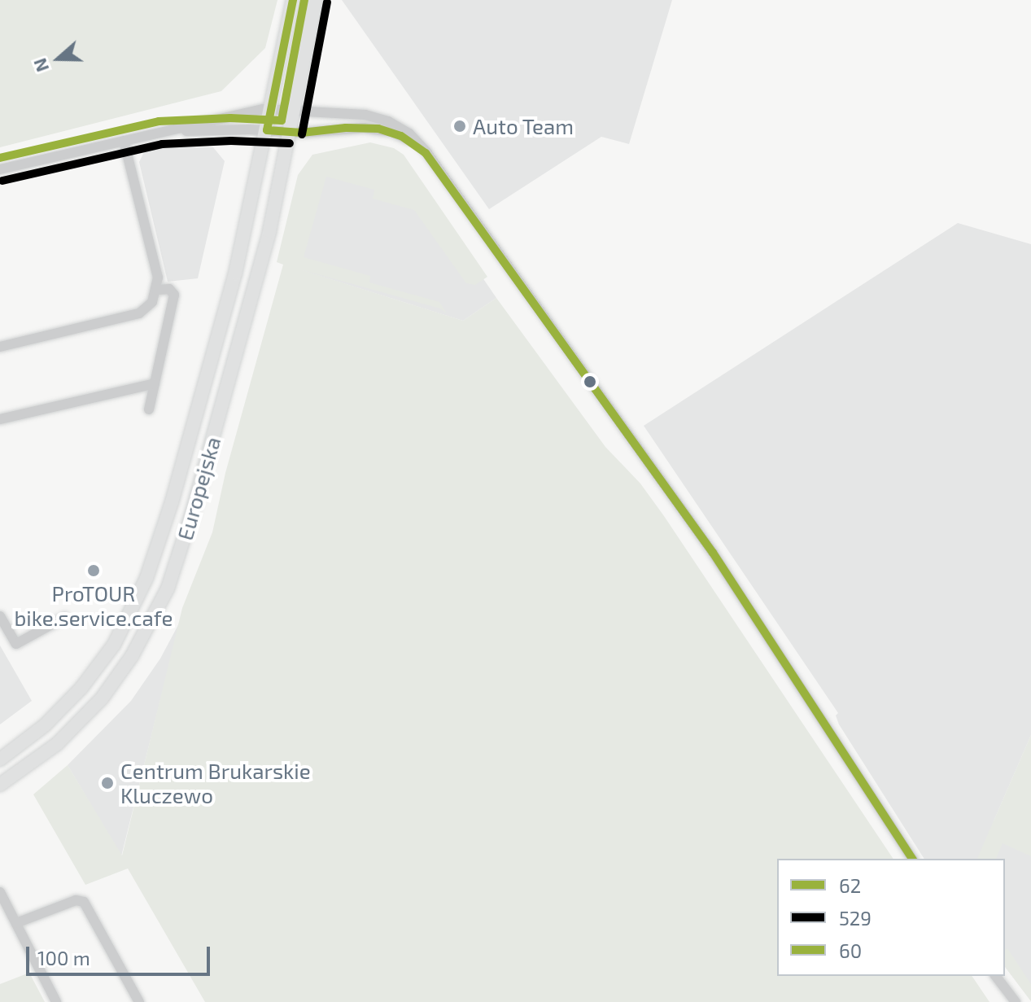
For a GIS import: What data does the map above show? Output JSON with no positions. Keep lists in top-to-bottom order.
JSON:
{
  "streets": {
    "main road": ["Europejska"]
  },
  "places": ["Auto Team", "ProTOUR bike.service.cafe", "Centrum Brukarskie Kluczewo"],
  "lines": ["transit line 62", "transit line 60", "transit line 529"],
  "legend": ["62", "529", "60"],
  "scale_bar": "100 m",
  "north": "left"
}
